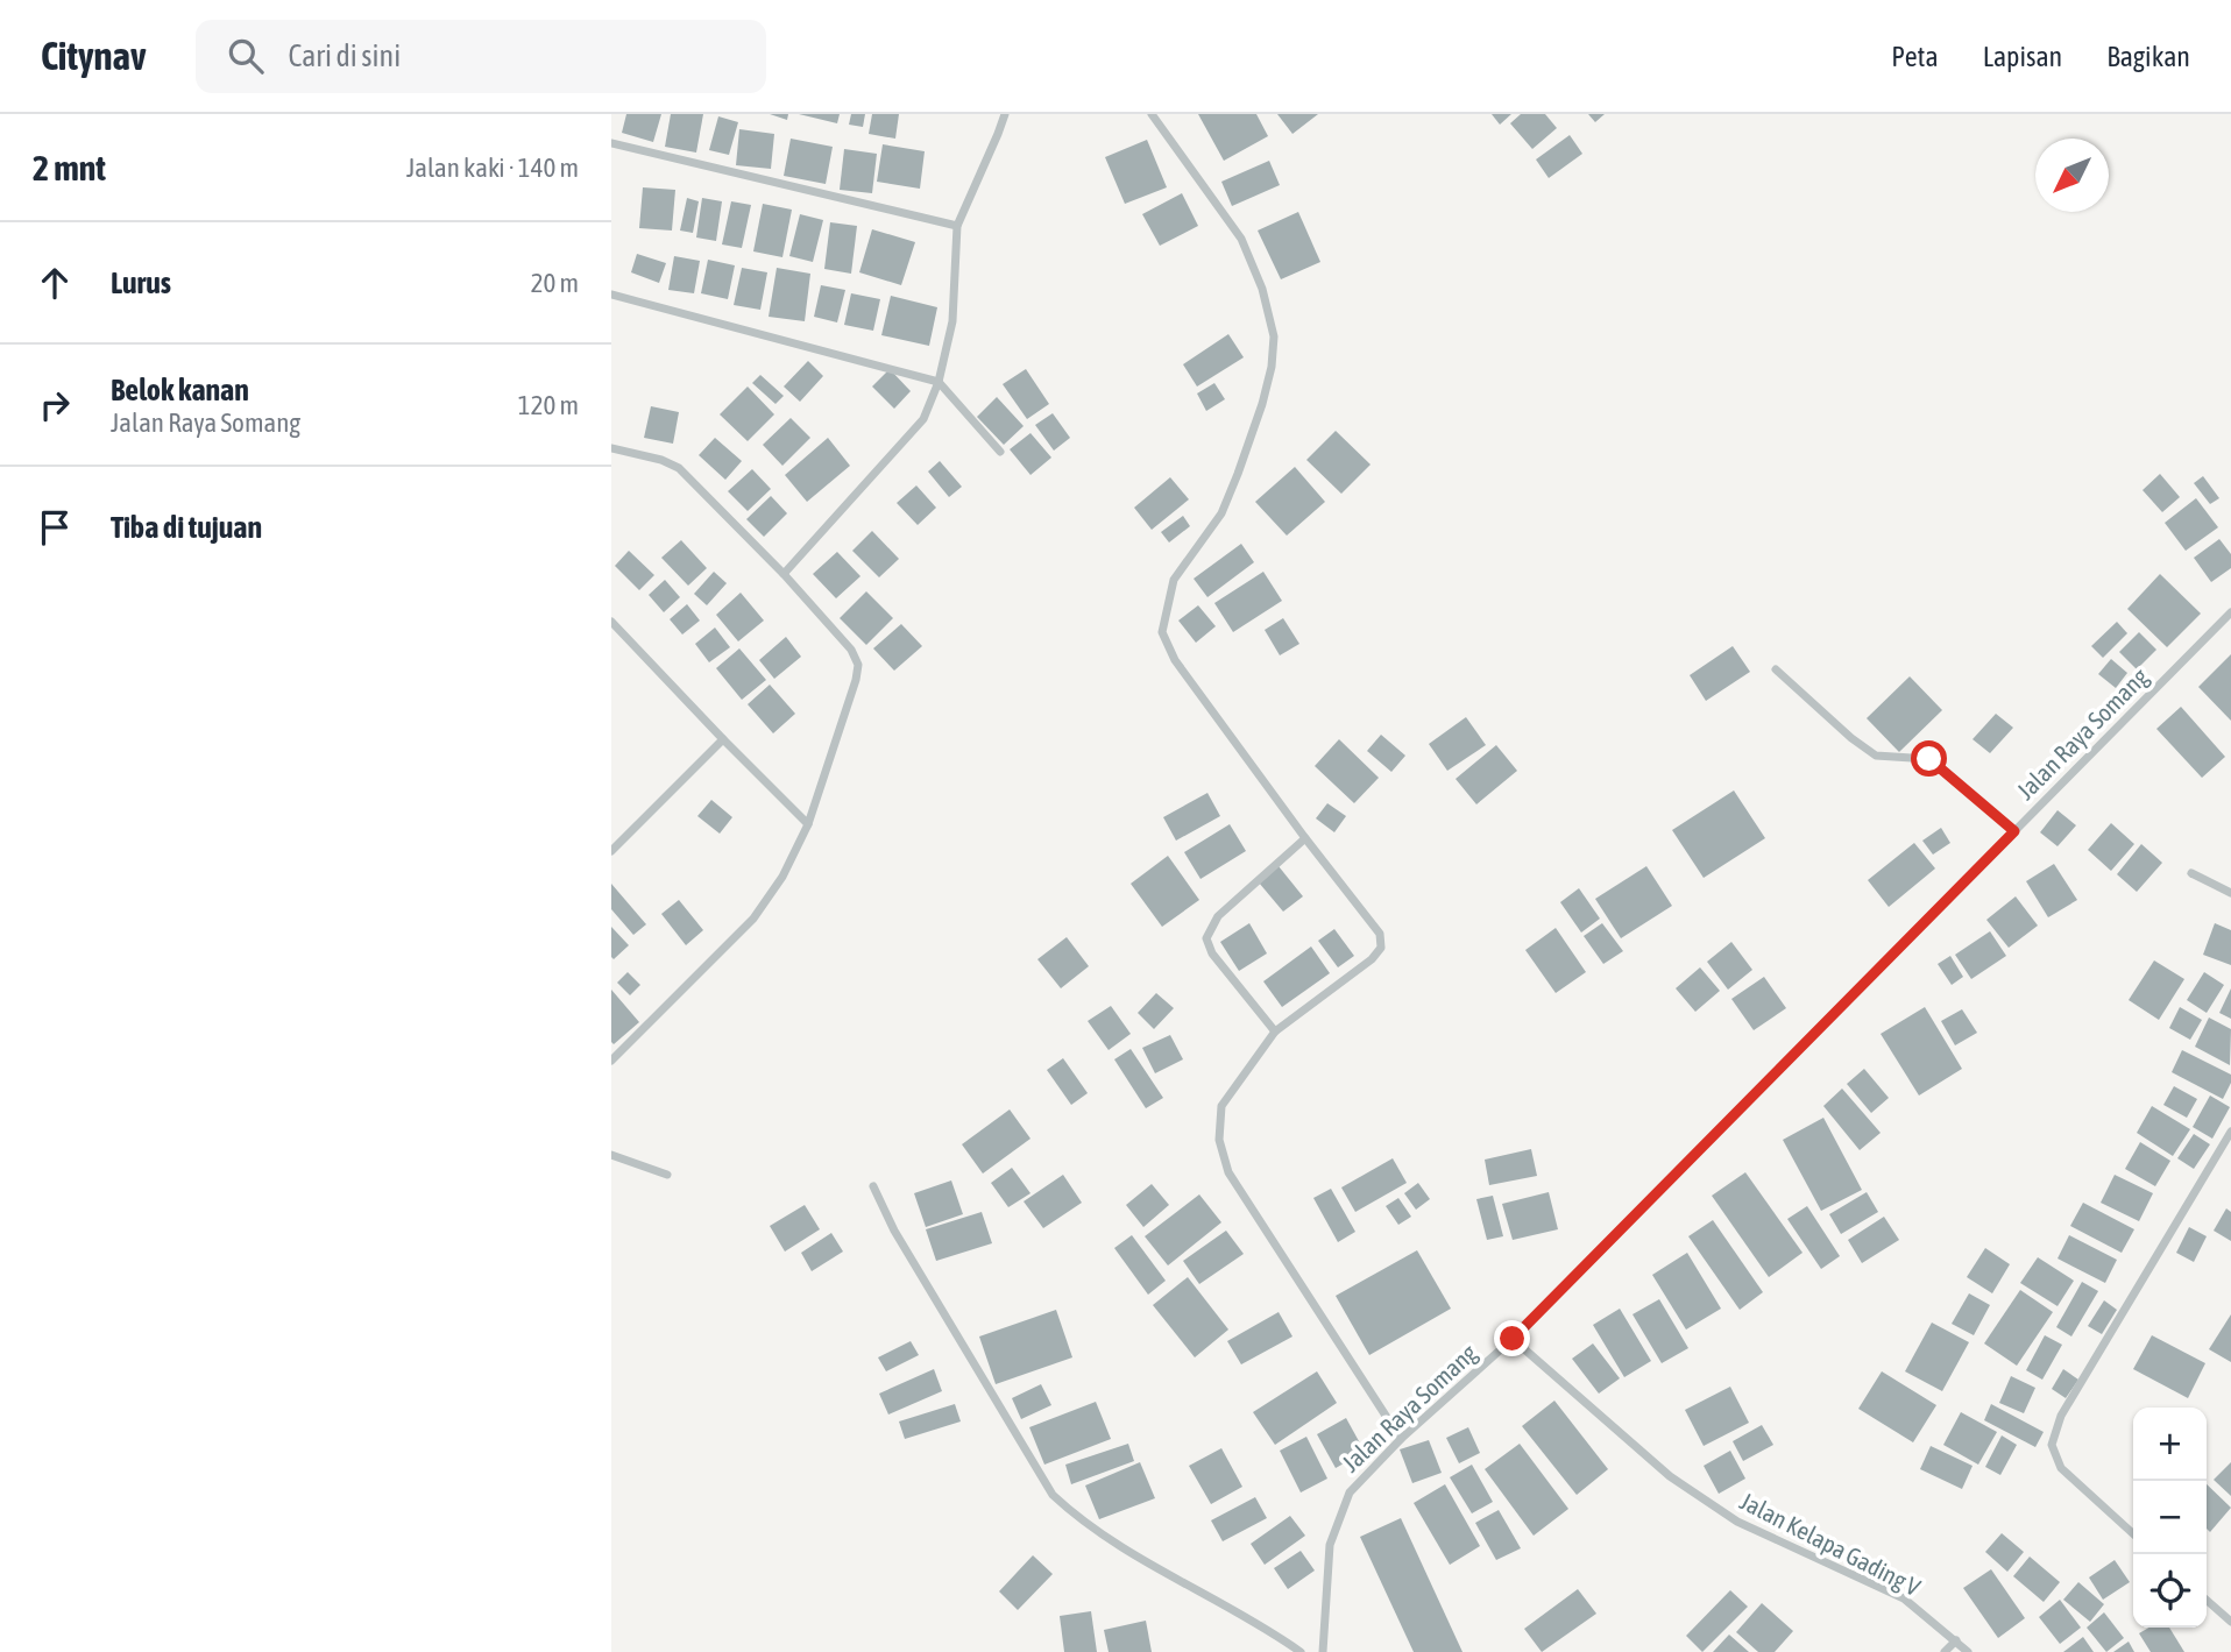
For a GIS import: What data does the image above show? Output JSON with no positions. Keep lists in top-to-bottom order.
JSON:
{
  "streets": {
    "street": ["Jalan Raya Somang", "Jalan Kelapa Gading V"]
  },
  "crossings": [
    ["Jalan Raya Somang", "Jalan Kelapa Gading V"]
  ],
  "north": "bottom left",
  "page": {
    "header": "Citynav",
    "search": "Cari di sini",
    "nav": ["Peta", "Lapisan", "Bagikan"],
    "heading": ["2 mnt", "Jalan kaki · 140 m"],
    "list": [
      ["Lurus", "20 m"],
      ["Belok kanan", "Jalan Raya Somang", "120 m"],
      "Tiba di tujuan"
    ],
    "map_buttons": ["+", "−"]
  }
}
